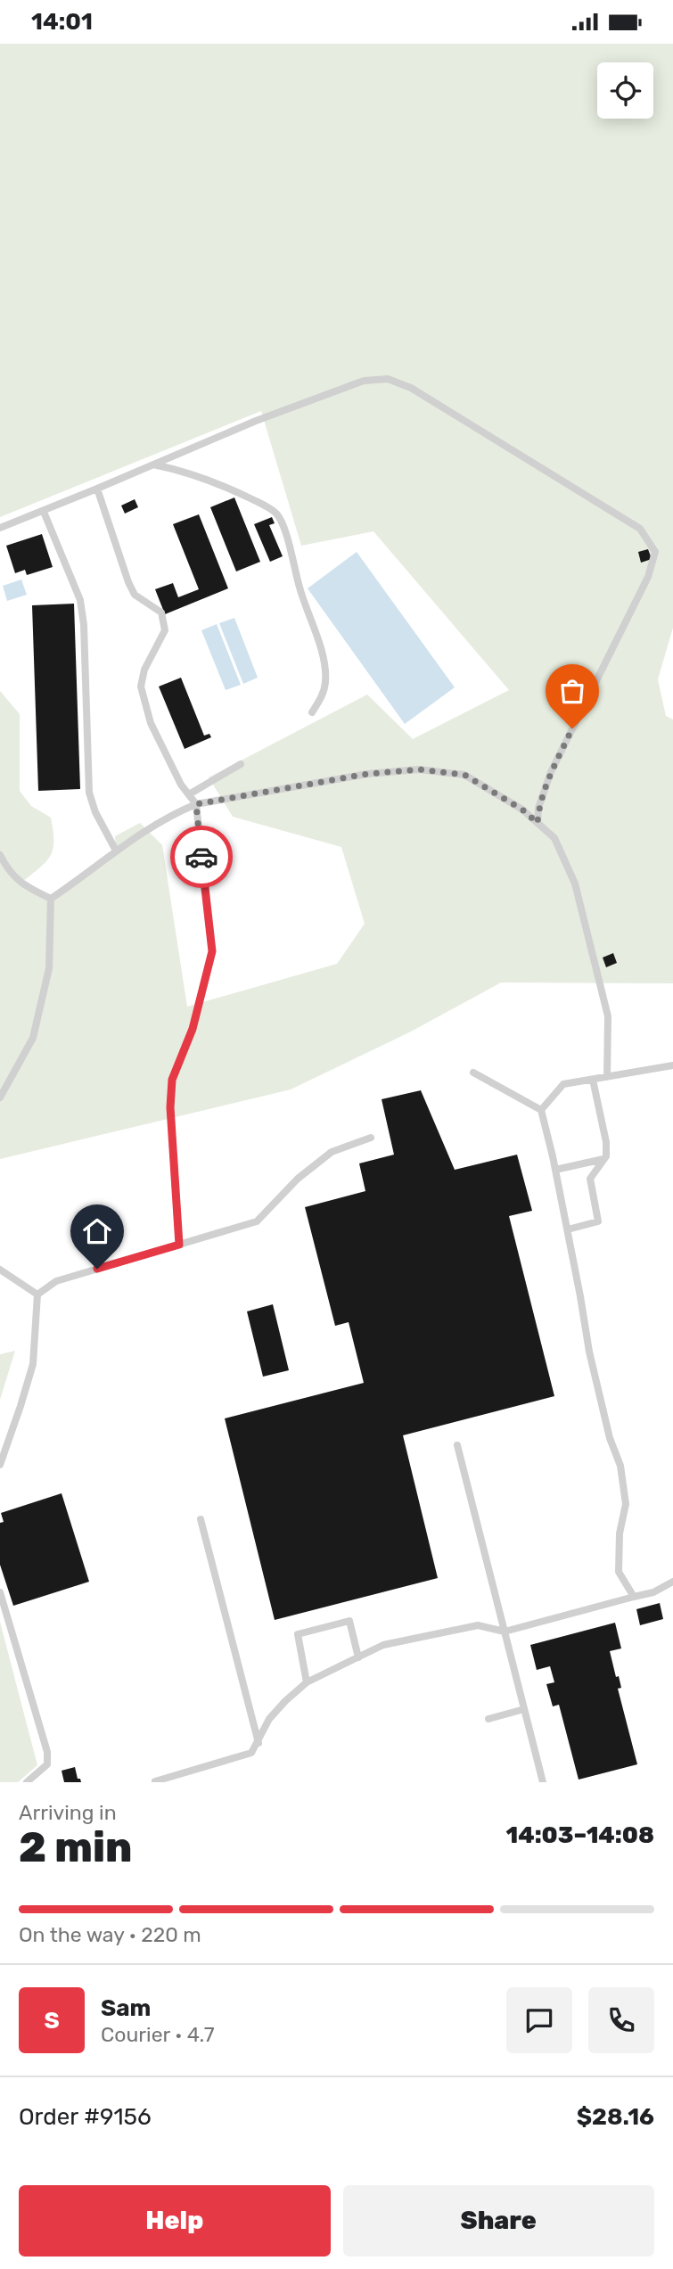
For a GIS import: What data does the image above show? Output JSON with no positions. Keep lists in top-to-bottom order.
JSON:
{
  "page": {
    "status": "14:01",
    "heading": ["2 min", "Arriving in", "14:03–14:08"],
    "panel": [
      "Sam",
      "Courier · 4.7",
      "Order #9156",
      "$28.16"
    ],
    "bar": "On the way · 220 m",
    "round": "S",
    "buttons": ["Help", "Share"]
  }
}
